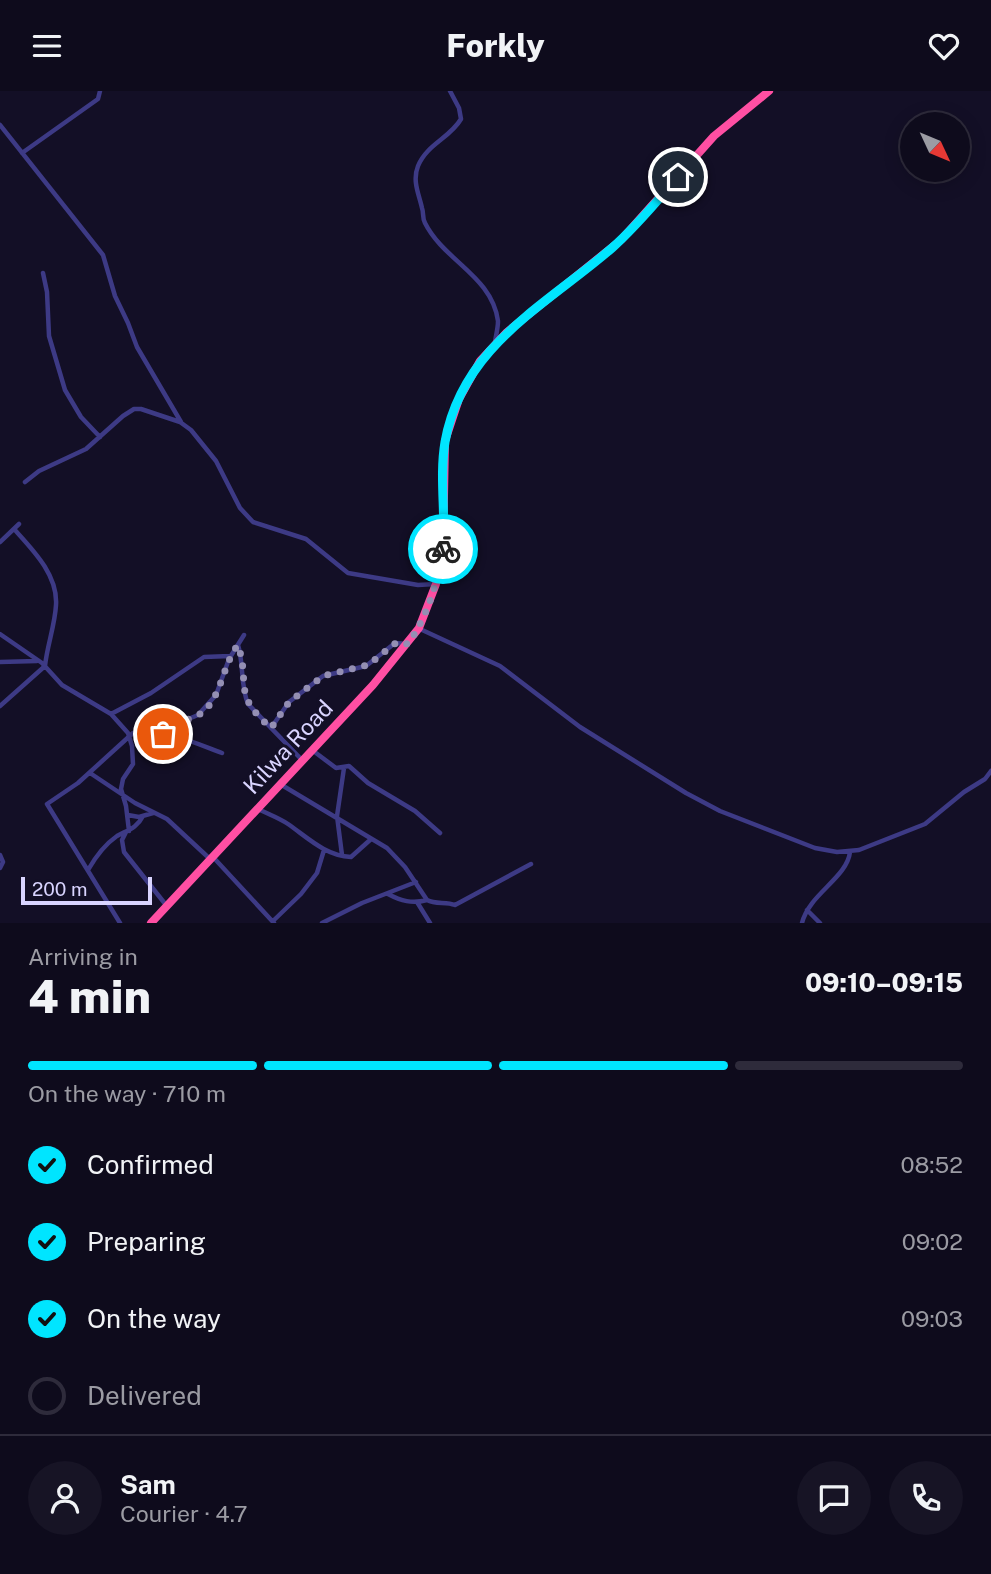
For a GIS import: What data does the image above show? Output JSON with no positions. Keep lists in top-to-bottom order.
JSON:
{
  "streets": {
    "highway": ["Kilwa Road"]
  },
  "scale_bar": "200 m",
  "north": "bottom right",
  "page": {
    "header": "Forkly",
    "scale": "200 m",
    "heading": ["4 min", "Arriving in", "09:10–09:15"],
    "panel": ["Sam", "Courier · 4.7"],
    "bar": "On the way · 710 m",
    "list": [
      ["Confirmed", "08:52"],
      ["Preparing", "09:02"],
      ["On the way", "09:03"],
      "Delivered"
    ]
  }
}
